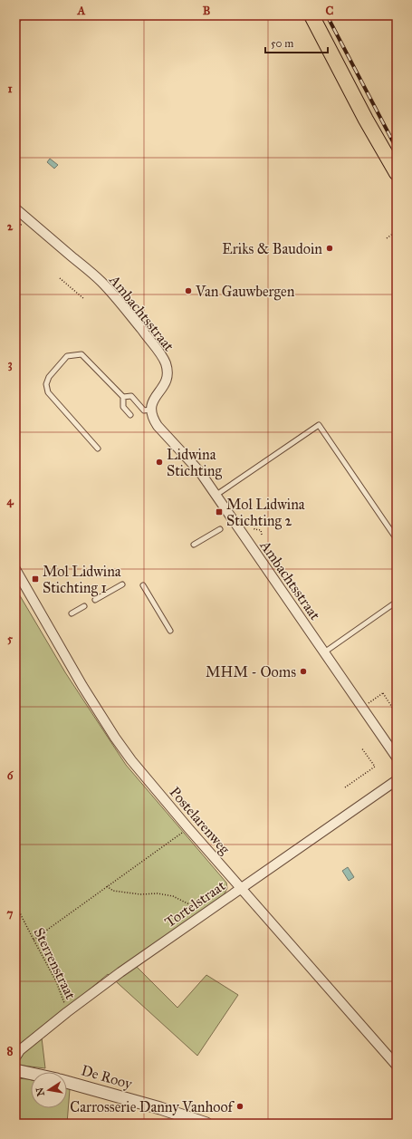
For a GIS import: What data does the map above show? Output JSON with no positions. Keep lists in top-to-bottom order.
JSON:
{
  "streets": {
    "street": [
      "Ambachtsstraat",
      "Postelarenweg",
      "Tortelstraat",
      "De Rooy"
    ],
    "path": ["Sterrenstraat"]
  },
  "crossings": [
    ["Postelarenweg", "Tortelstraat"],
    ["Tortelstraat", "Sterrenstraat"]
  ],
  "places": {
    "other": [
      "Eriks & Baudoin",
      "Van Gauwbergen",
      "Lidwina Stichting",
      "MHM - Ooms",
      "Carrosserie Danny Vanhoof"
    ],
    "transit": ["Mol Lidwina Stichting 2", "Mol Lidwina Stichting 1"]
  },
  "scale_bar": "50 m",
  "north": "left",
  "grid": {
    "columns": ["A", "B", "C"],
    "rows": [
      "1",
      "2",
      "3",
      "4",
      "5",
      "6",
      "7",
      "8"
    ]
  }
}
